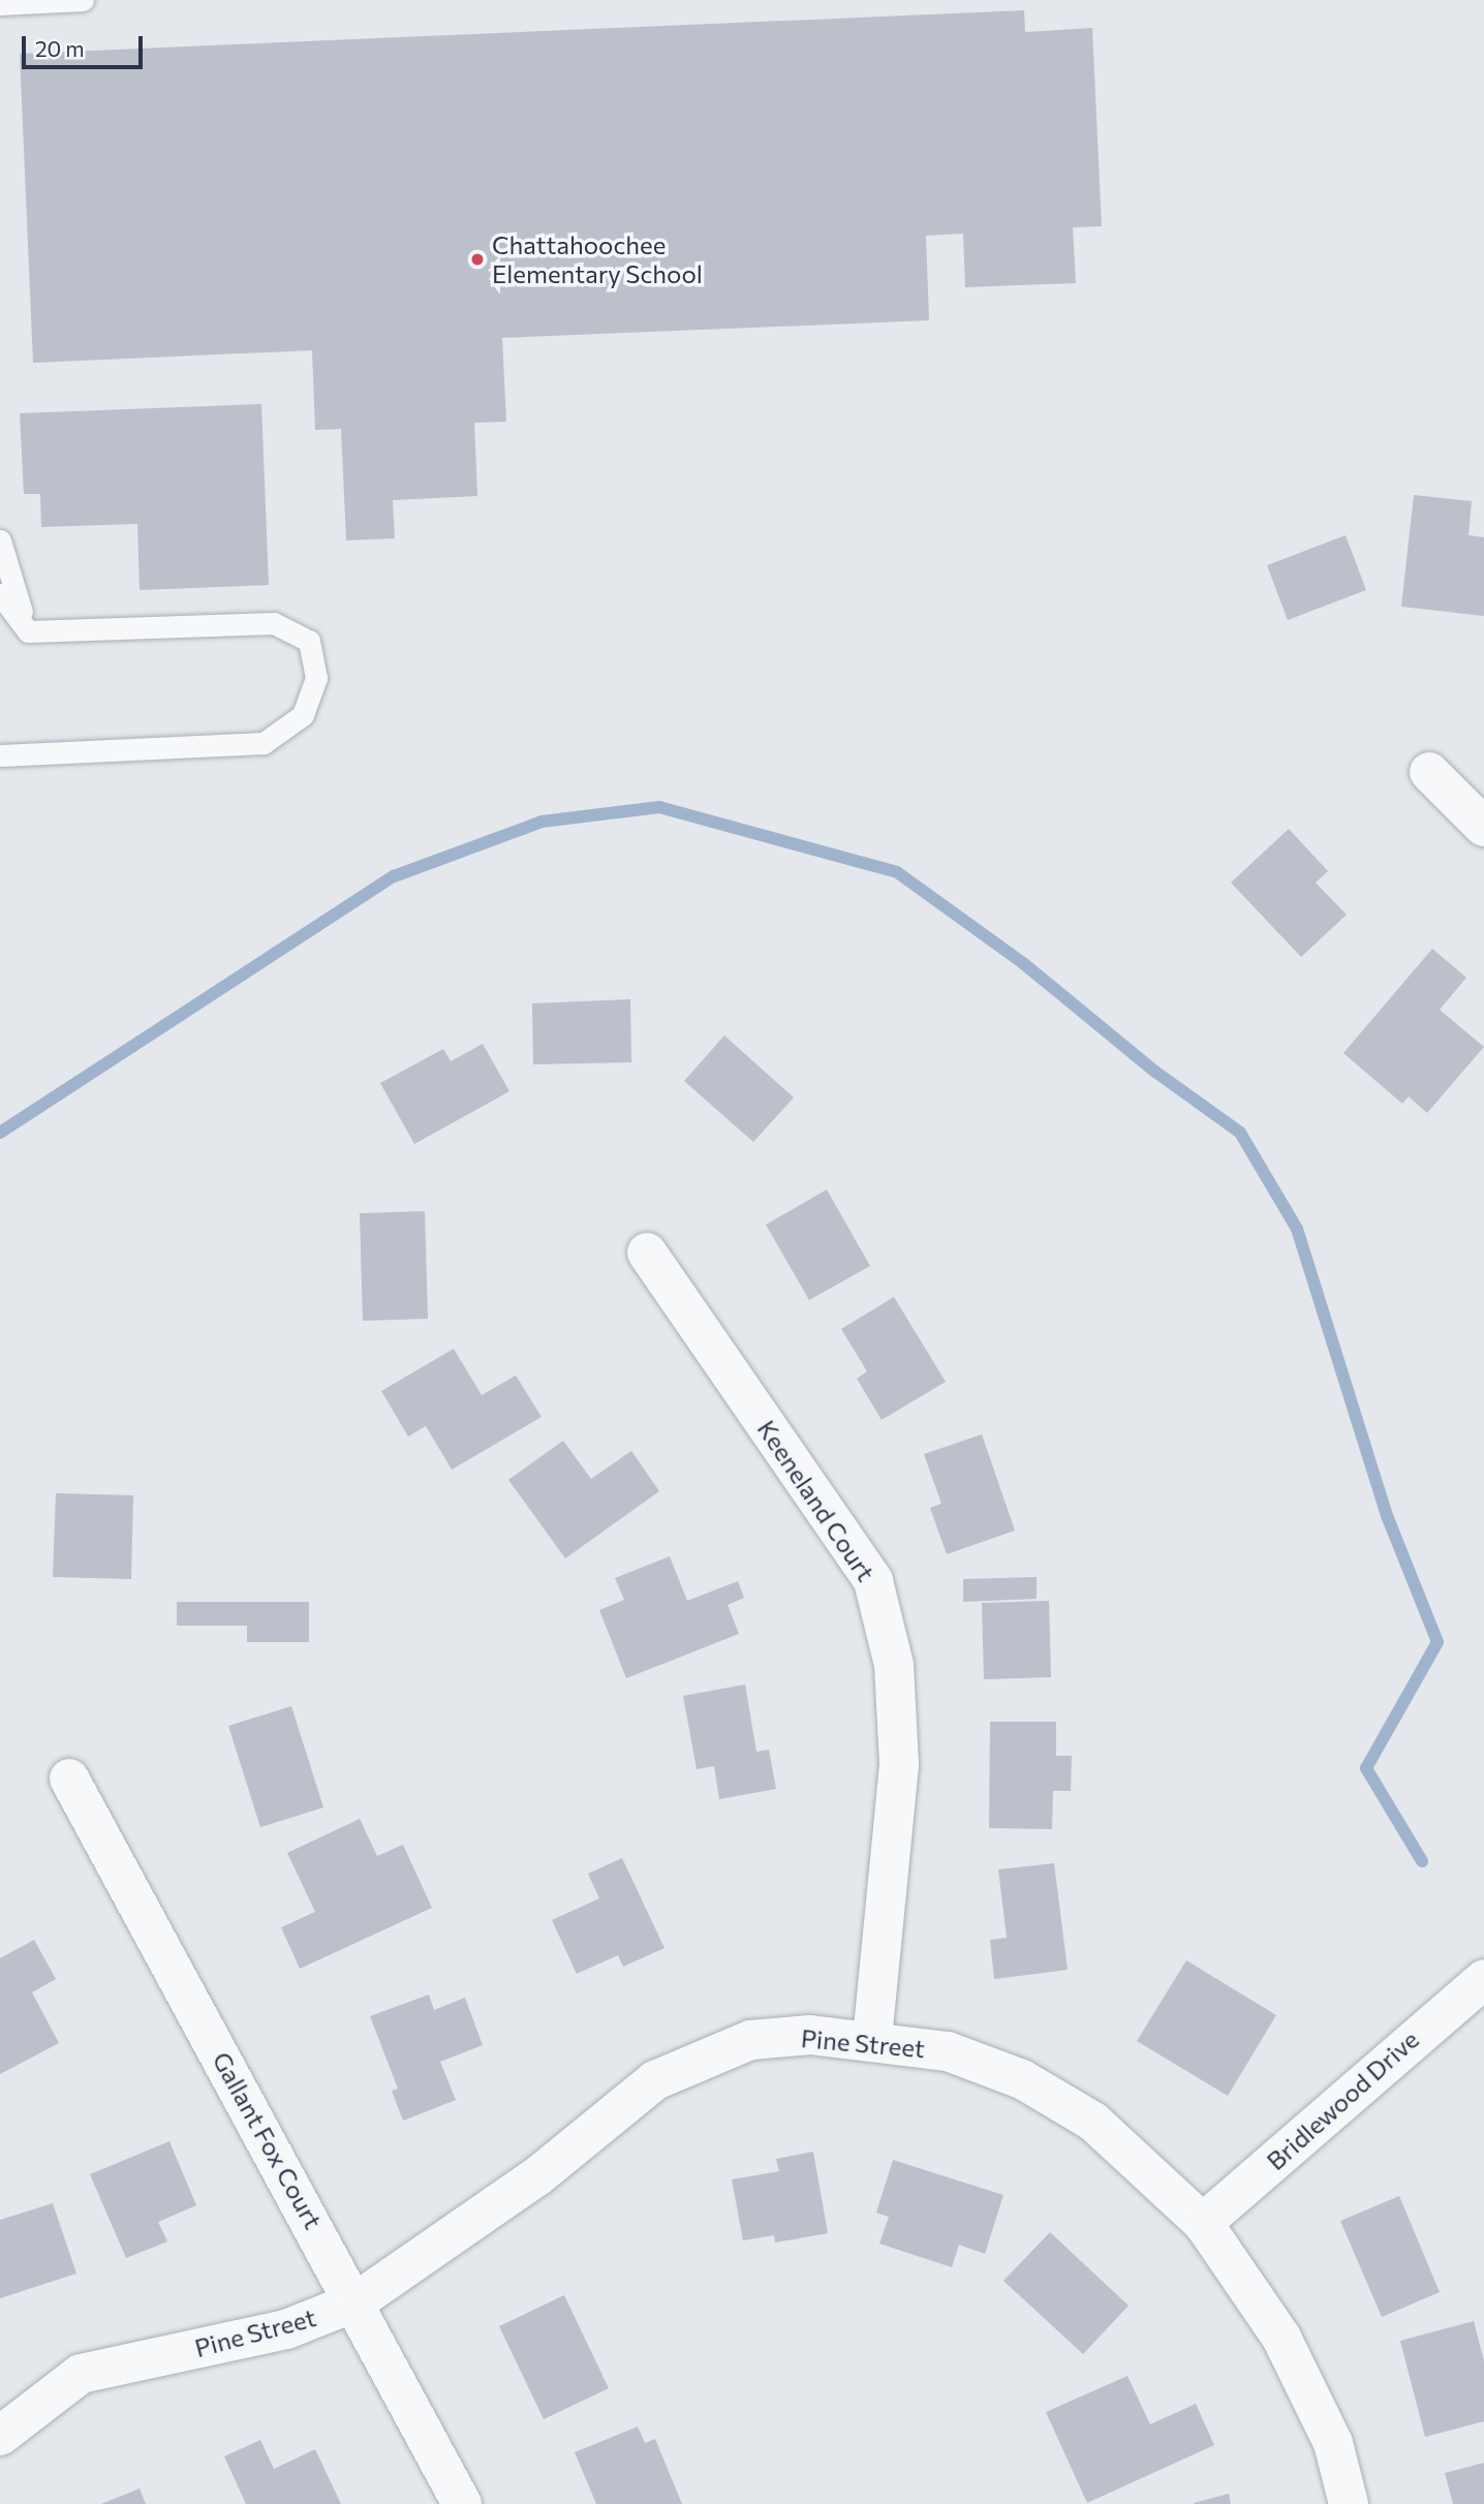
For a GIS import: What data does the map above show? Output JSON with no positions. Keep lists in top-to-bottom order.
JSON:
{
  "streets": {
    "street": [
      "Keeneland Court",
      "Pine Street",
      "Bridlewood Drive",
      "Gallant Fox Court"
    ]
  },
  "crossings": [
    ["Keeneland Court", "Pine Street"],
    ["Pine Street", "Bridlewood Drive"],
    ["Pine Street", "Gallant Fox Court"]
  ],
  "places": ["Chattahoochee Elementary School"],
  "scale_bar": "20 m"
}
